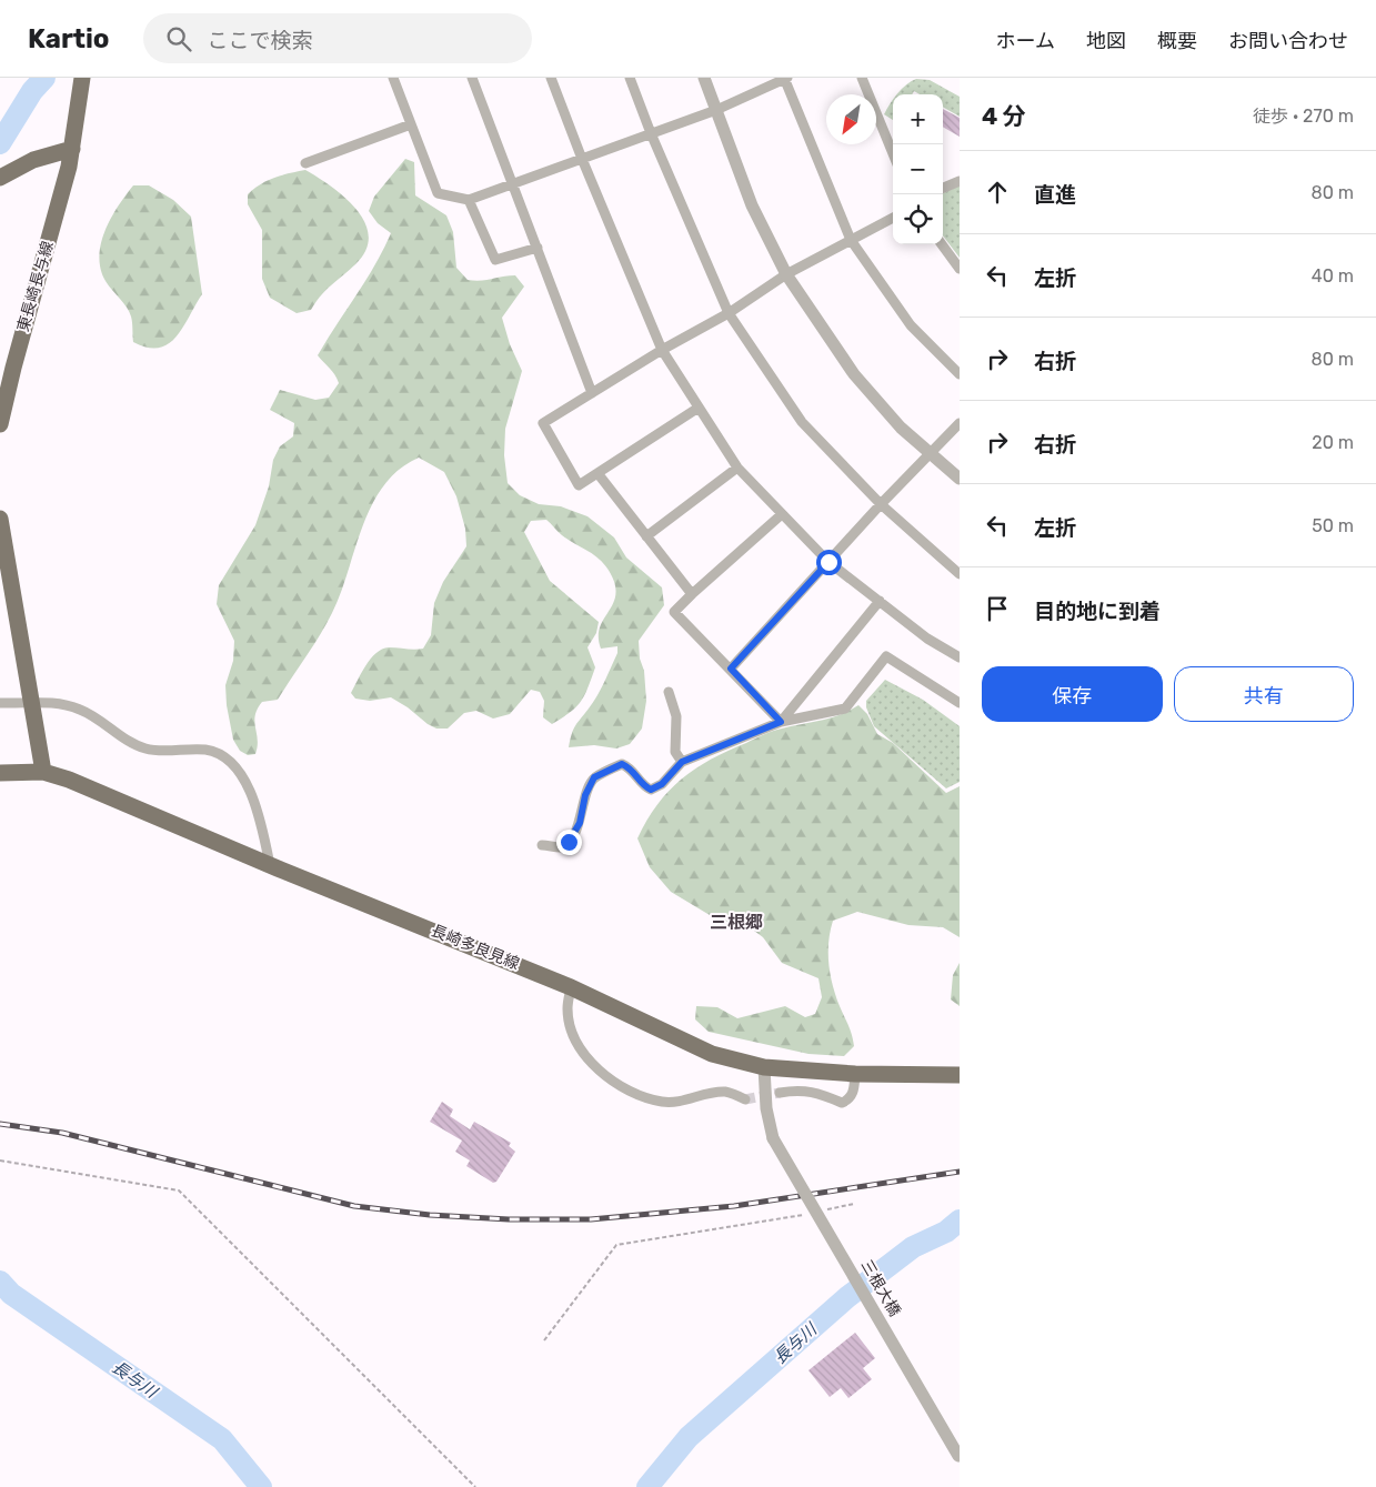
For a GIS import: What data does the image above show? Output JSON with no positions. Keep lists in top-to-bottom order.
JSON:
{
  "streets": {
    "main road": ["東長崎長与線", "長崎多良見線"],
    "street": ["三根大橋"]
  },
  "crossings": [
    ["長崎多良見線", "三根大橋"]
  ],
  "districts": ["三根郷"],
  "water": ["長与川"],
  "north": "bottom left",
  "page": {
    "header": "Kartio",
    "search": "ここで検索",
    "nav": [
      "ホーム",
      "地図",
      "概要",
      "お問い合わせ"
    ],
    "heading": ["4 分", "徒歩 · 270 m"],
    "map_buttons": ["+", "−"],
    "list": [
      ["直進", "80 m"],
      ["左折", "40 m"],
      ["右折", "80 m"],
      ["右折", "20 m"],
      ["左折", "50 m"],
      "目的地に到着"
    ],
    "buttons": ["保存", "共有"]
  }
}
